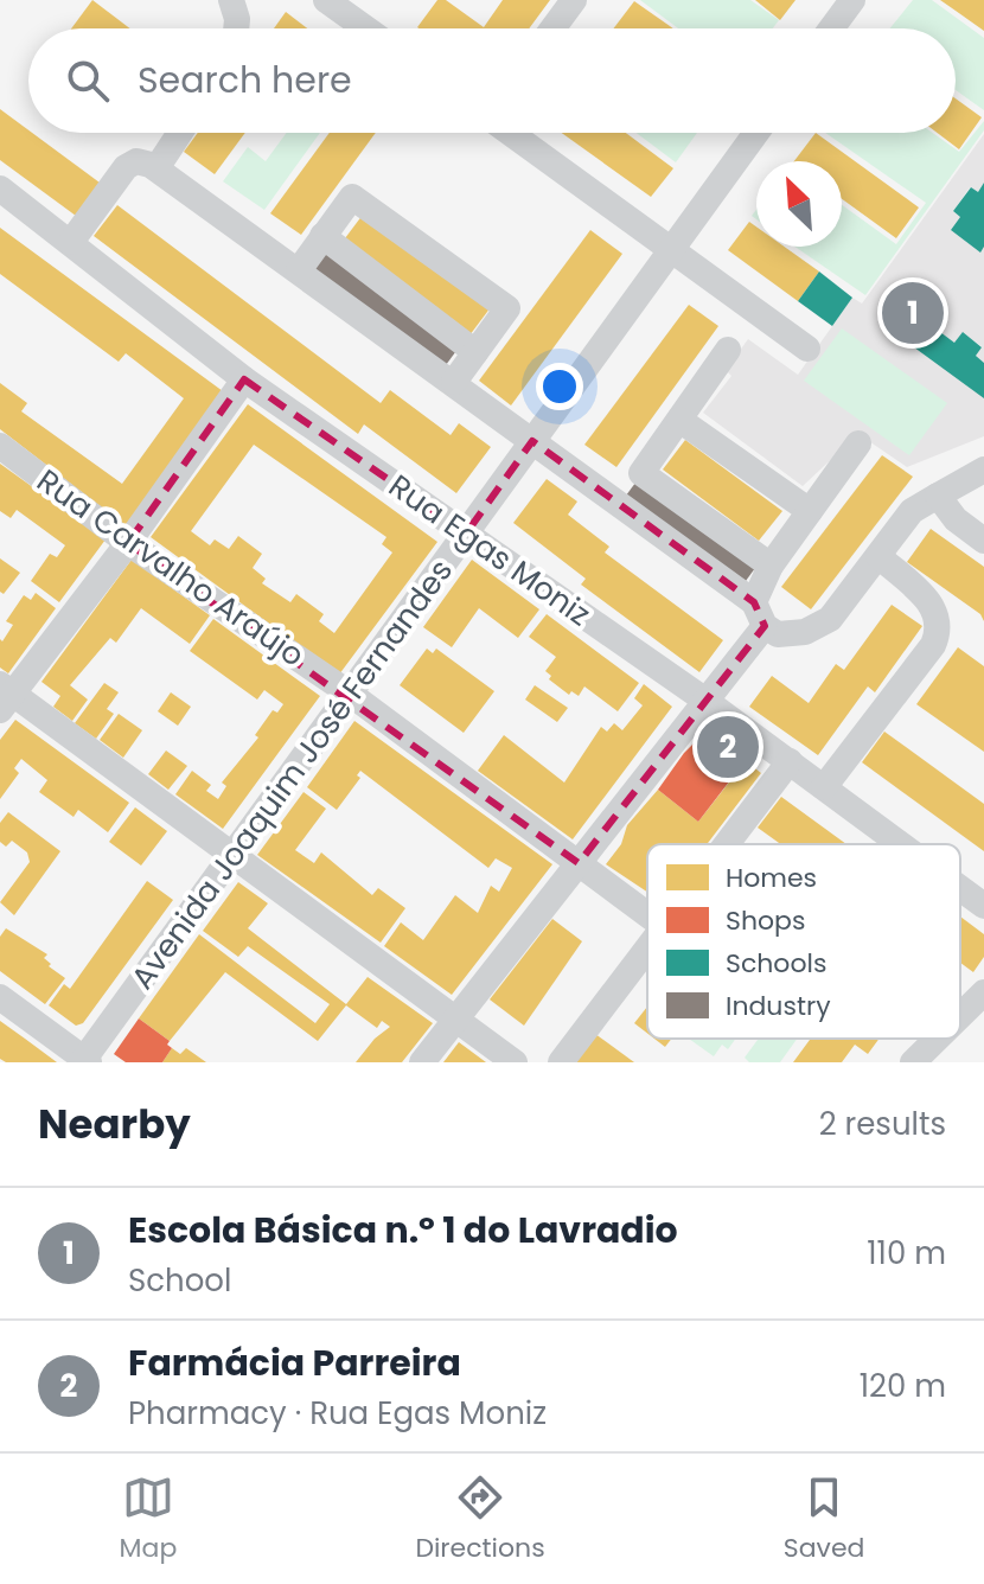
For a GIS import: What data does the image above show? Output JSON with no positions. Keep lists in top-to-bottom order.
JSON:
{
  "streets": {
    "street": ["Rua Egas Moniz", "Rua Carvalho Araújo", "Avenida Joaquim José Fernandes"]
  },
  "crossings": [
    ["Rua Egas Moniz", "Avenida Joaquim José Fernandes"],
    ["Rua Carvalho Araújo", "Avenida Joaquim José Fernandes"]
  ],
  "legend": [
    "Homes",
    "Shops",
    "Schools",
    "Industry"
  ],
  "north": "top left",
  "page": {
    "search": "Search here",
    "pins": ["1", "2"],
    "heading": ["Nearby", "2 results"],
    "list": [
      {
        "mark": "1",
        "name": "Escola Básica n.º 1 do Lavradio",
        "note": "School",
        "value": "110 m"
      },
      {
        "mark": "2",
        "name": "Farmácia Parreira",
        "note": "Pharmacy · Rua Egas Moniz",
        "value": "120 m"
      }
    ],
    "nav": ["Map", "Directions", "Saved"]
  }
}
